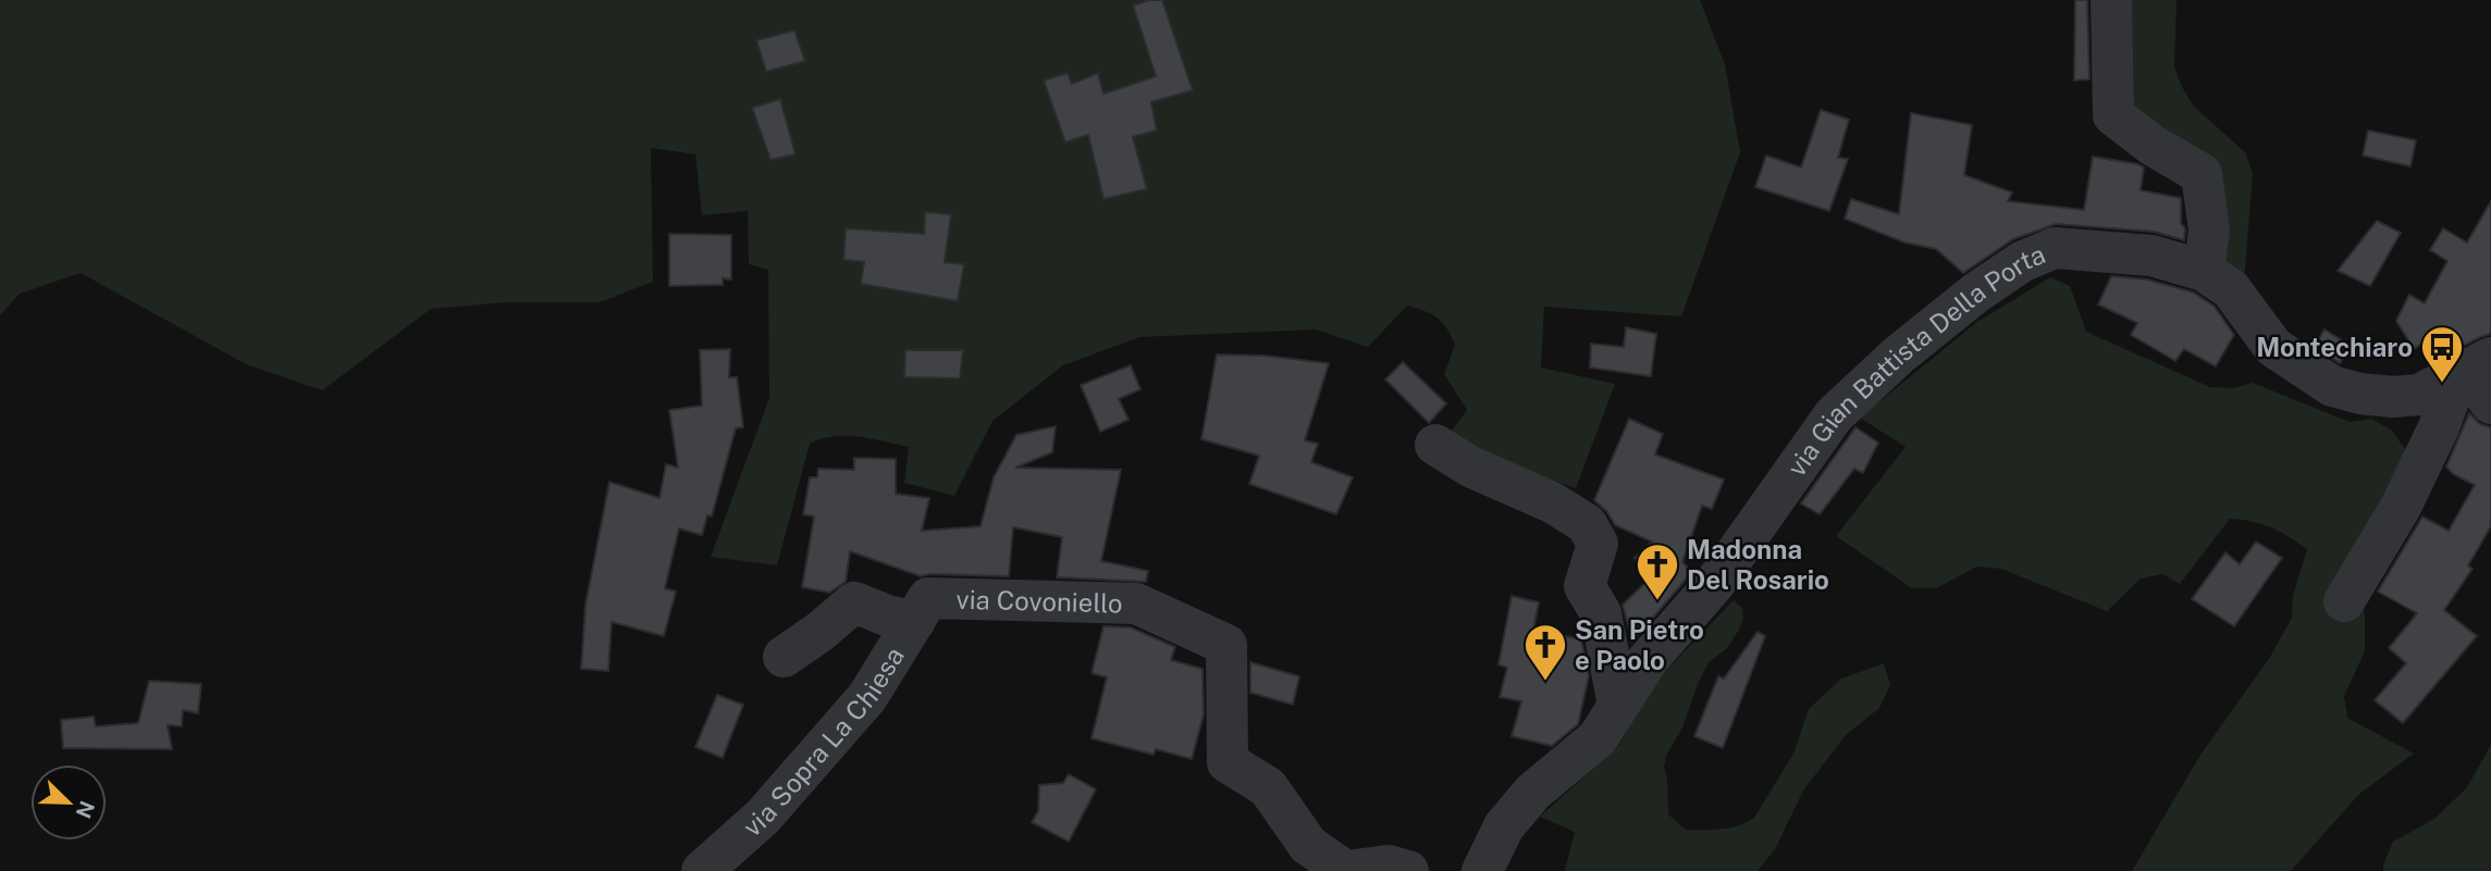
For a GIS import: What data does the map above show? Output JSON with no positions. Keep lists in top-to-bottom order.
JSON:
{
  "streets": {
    "street": ["via Gian Battista Della Porta", "via Covoniello", "via Sopra La Chiesa"]
  },
  "crossings": [
    ["via Covoniello", "via Sopra La Chiesa"]
  ],
  "places": {
    "bus stop": ["Montechiaro"],
    "church": ["Madonna Del Rosario", "San Pietro e Paolo"]
  },
  "north": "bottom right"
}
